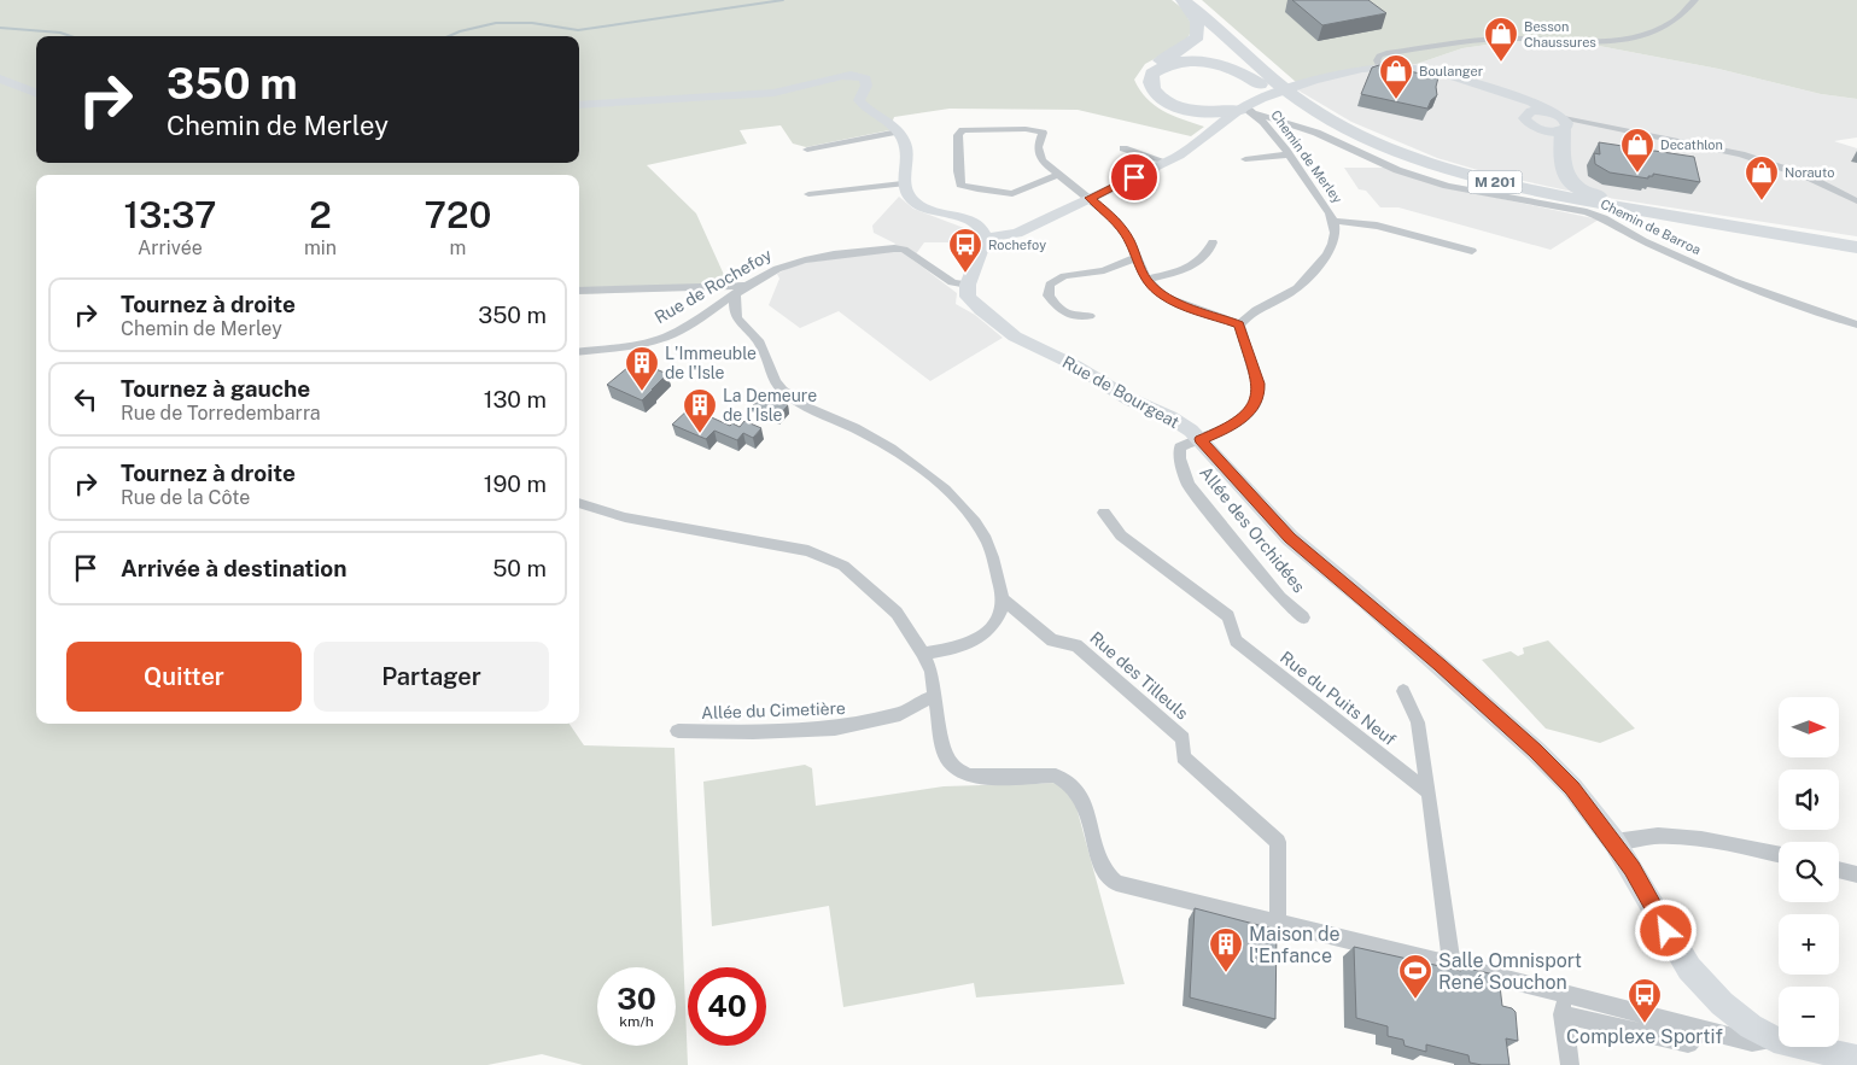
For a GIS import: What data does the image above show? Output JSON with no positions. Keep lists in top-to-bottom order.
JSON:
{
  "streets": {
    "highway": ["M 201"],
    "street": [
      "Chemin de Merley",
      "Chemin de Barroa",
      "Rue de Rochefoy",
      "Rue de Bourgeat",
      "Allée des Orchidées",
      "Rue des Tilleuls",
      "Rue du Puits Neuf",
      "Allée du Cimetière"
    ]
  },
  "crossings": [
    ["Chemin de Merley", "Chemin de Barroa"],
    ["Rue de Rochefoy", "Rue de Bourgeat"],
    ["Rue de Bourgeat", "Allée des Orchidées"]
  ],
  "places": {
    "shop": [
      "Besson Chaussures",
      "Boulanger",
      "Decathlon",
      "Norauto"
    ],
    "bus stop": ["Rochefoy", "Complexe Sportif"],
    "building": ["L'Immeuble de l'Isle", "La Demeure de l'Isle", "Maison de l'Enfance"],
    "sports": ["Salle Omnisport René Souchon"]
  },
  "north": "right",
  "page": {
    "turn": ["350 m", "Chemin de Merley"],
    "eta": [
      "13:37",
      "Arrivée",
      "2",
      "min",
      "720",
      "m"
    ],
    "list": [
      {
        "name": "Tournez à droite",
        "note": "Chemin de Merley",
        "value": "350 m"
      },
      {
        "name": "Tournez à gauche",
        "note": "Rue de Torredembarra",
        "value": "130 m"
      },
      {
        "name": "Tournez à droite",
        "note": "Rue de la Côte",
        "value": "190 m"
      },
      {
        "name": "Arrivée à destination",
        "value": "50 m"
      }
    ],
    "buttons": ["Quitter", "Partager"],
    "map_buttons": ["+", "−"],
    "speed": "30 km/h",
    "limit": "40"
  }
}
